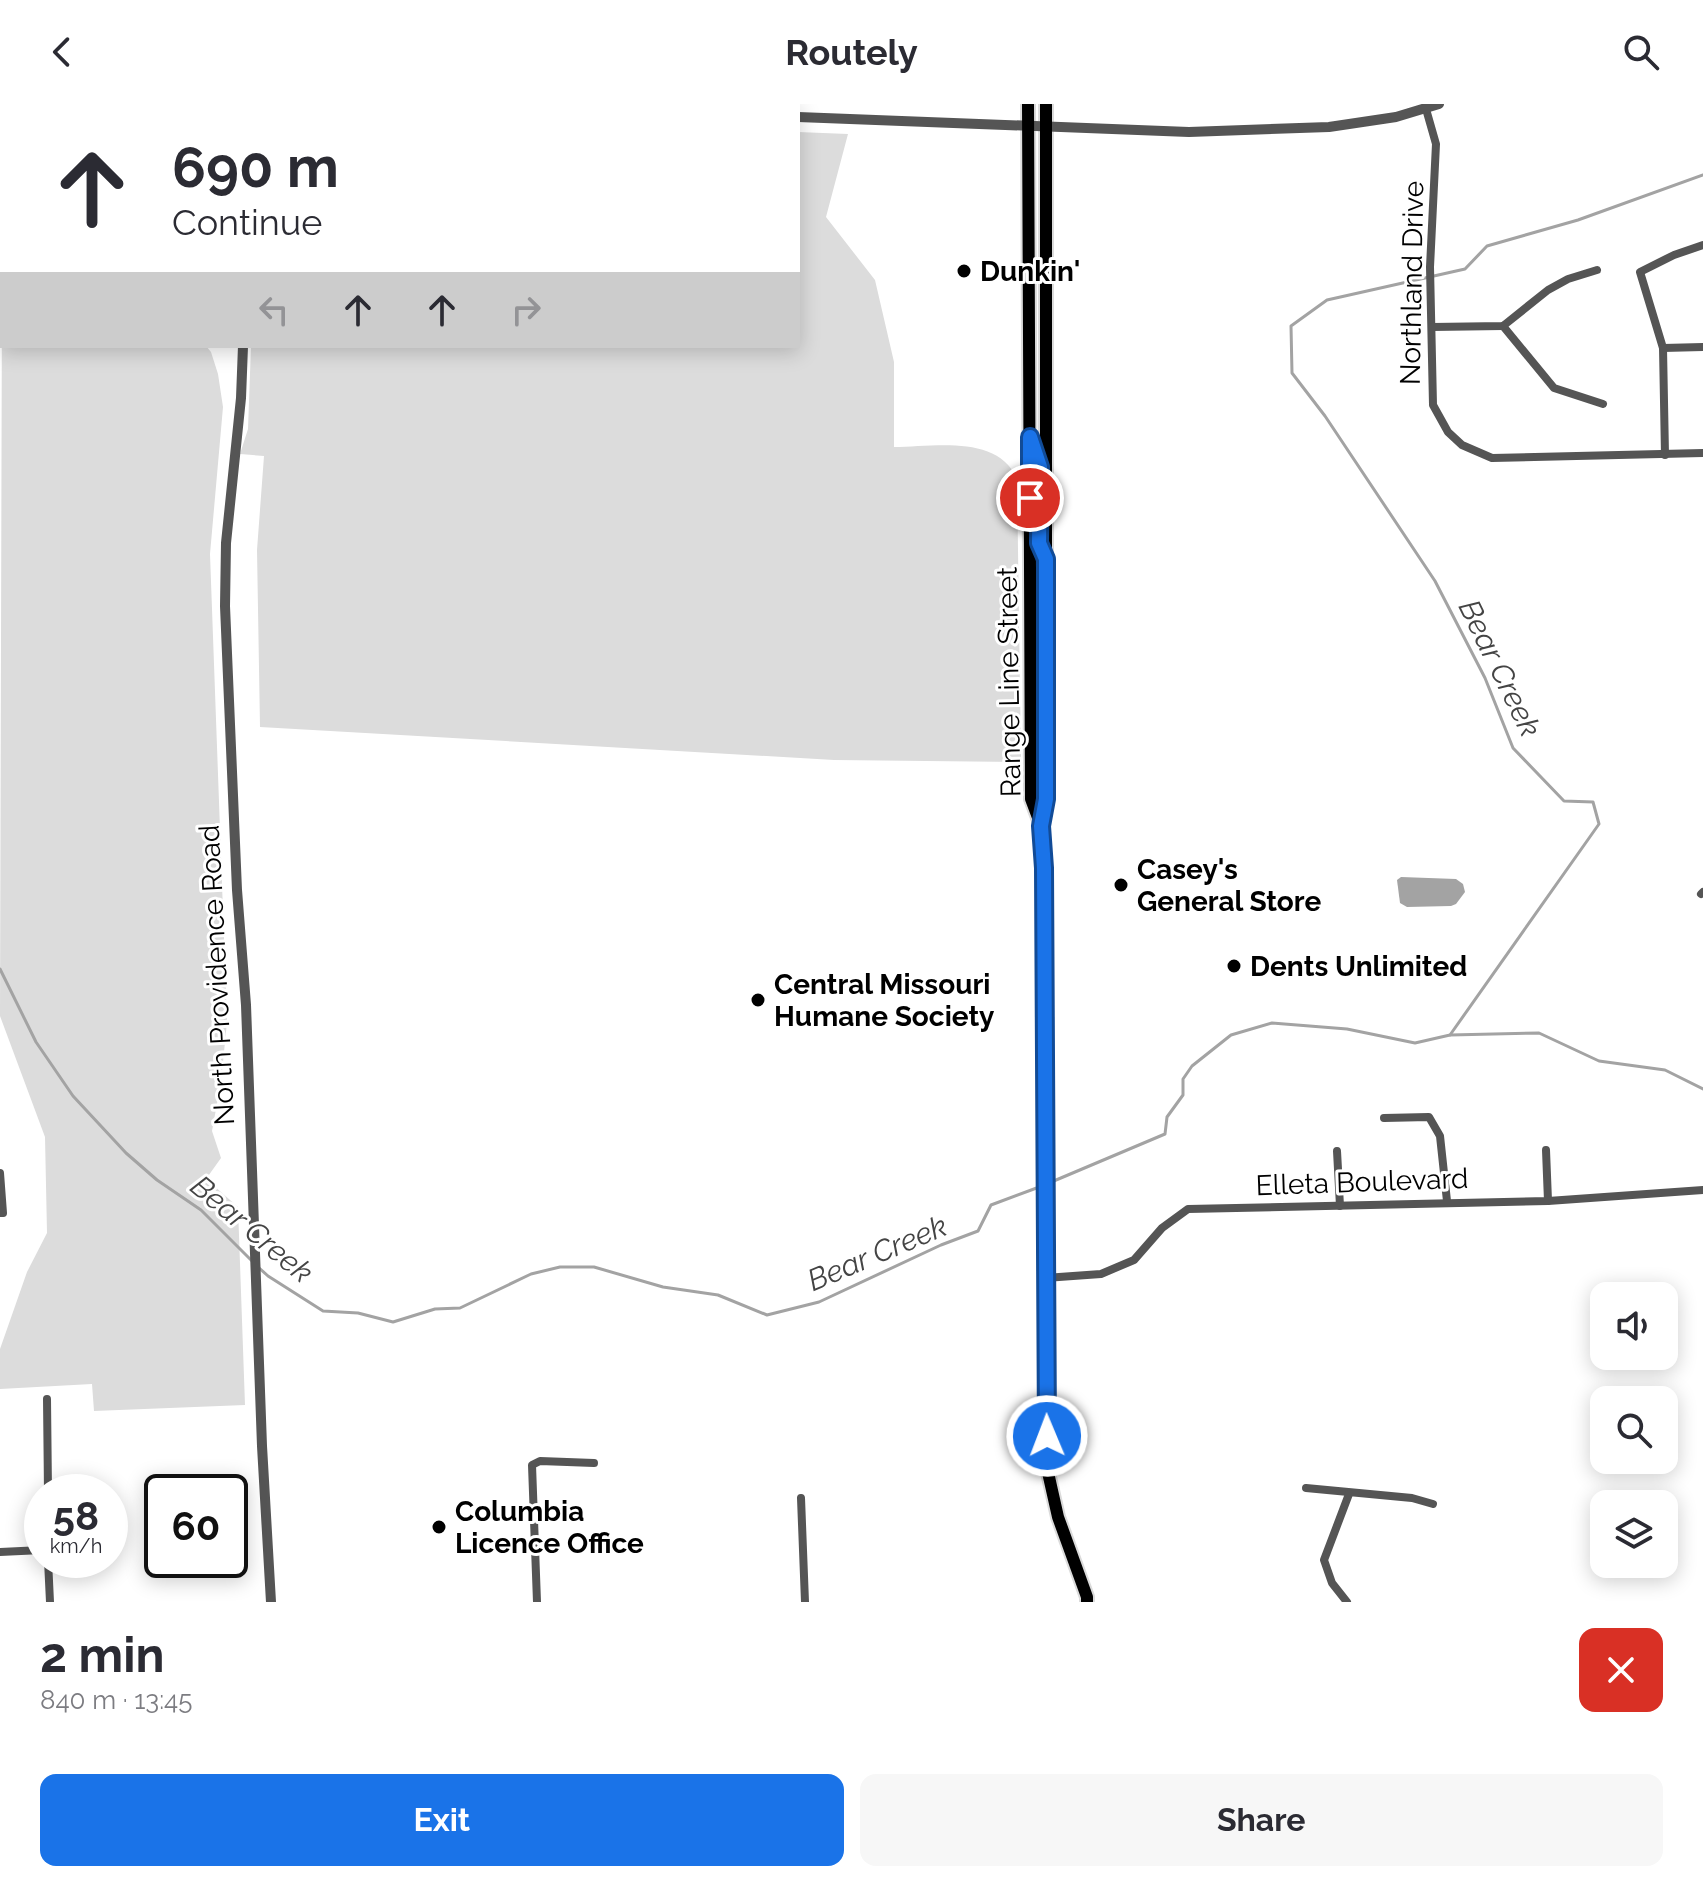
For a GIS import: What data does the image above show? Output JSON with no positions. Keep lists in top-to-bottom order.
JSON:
{
  "streets": {
    "main road": ["Range Line Street"],
    "street": ["Northland Drive", "North Providence Road", "Elleta Boulevard"]
  },
  "crossings": [
    ["Range Line Street", "Elleta Boulevard"]
  ],
  "water": ["Bear Creek"],
  "places": [
    "Dunkin'",
    "Casey's General Store",
    "Dents Unlimited",
    "Central Missouri Humane Society",
    "Columbia Licence Office"
  ],
  "page": {
    "header": "Routely",
    "turn": ["690 m", "Continue"],
    "speed": "58 km/h",
    "limit": "60",
    "heading": ["2 min", "840 m · 13:45"],
    "buttons": ["Exit", "Share"]
  }
}
